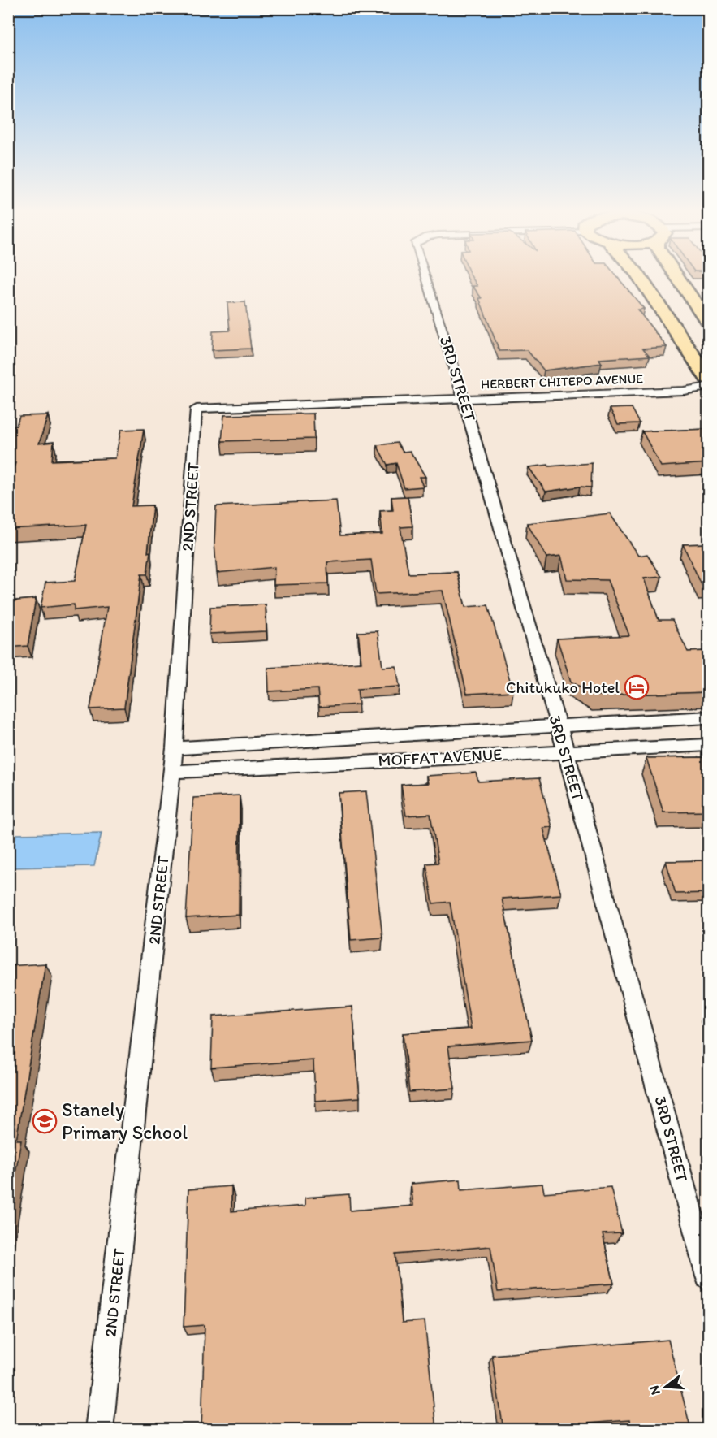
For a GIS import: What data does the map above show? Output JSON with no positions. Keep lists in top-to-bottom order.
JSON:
{
  "streets": {
    "street": [
      "3RD STREET",
      "HERBERT CHITEPO AVENUE",
      "2ND STREET",
      "MOFFAT AVENUE"
    ]
  },
  "crossings": [
    ["3RD STREET", "HERBERT CHITEPO AVENUE"],
    ["3RD STREET", "MOFFAT AVENUE"],
    ["HERBERT CHITEPO AVENUE", "2ND STREET"],
    ["2ND STREET", "MOFFAT AVENUE"]
  ],
  "places": {
    "hotel": ["Chitukuko Hotel"],
    "school or university": ["Stanely Primary School"]
  },
  "north": "left"
}
